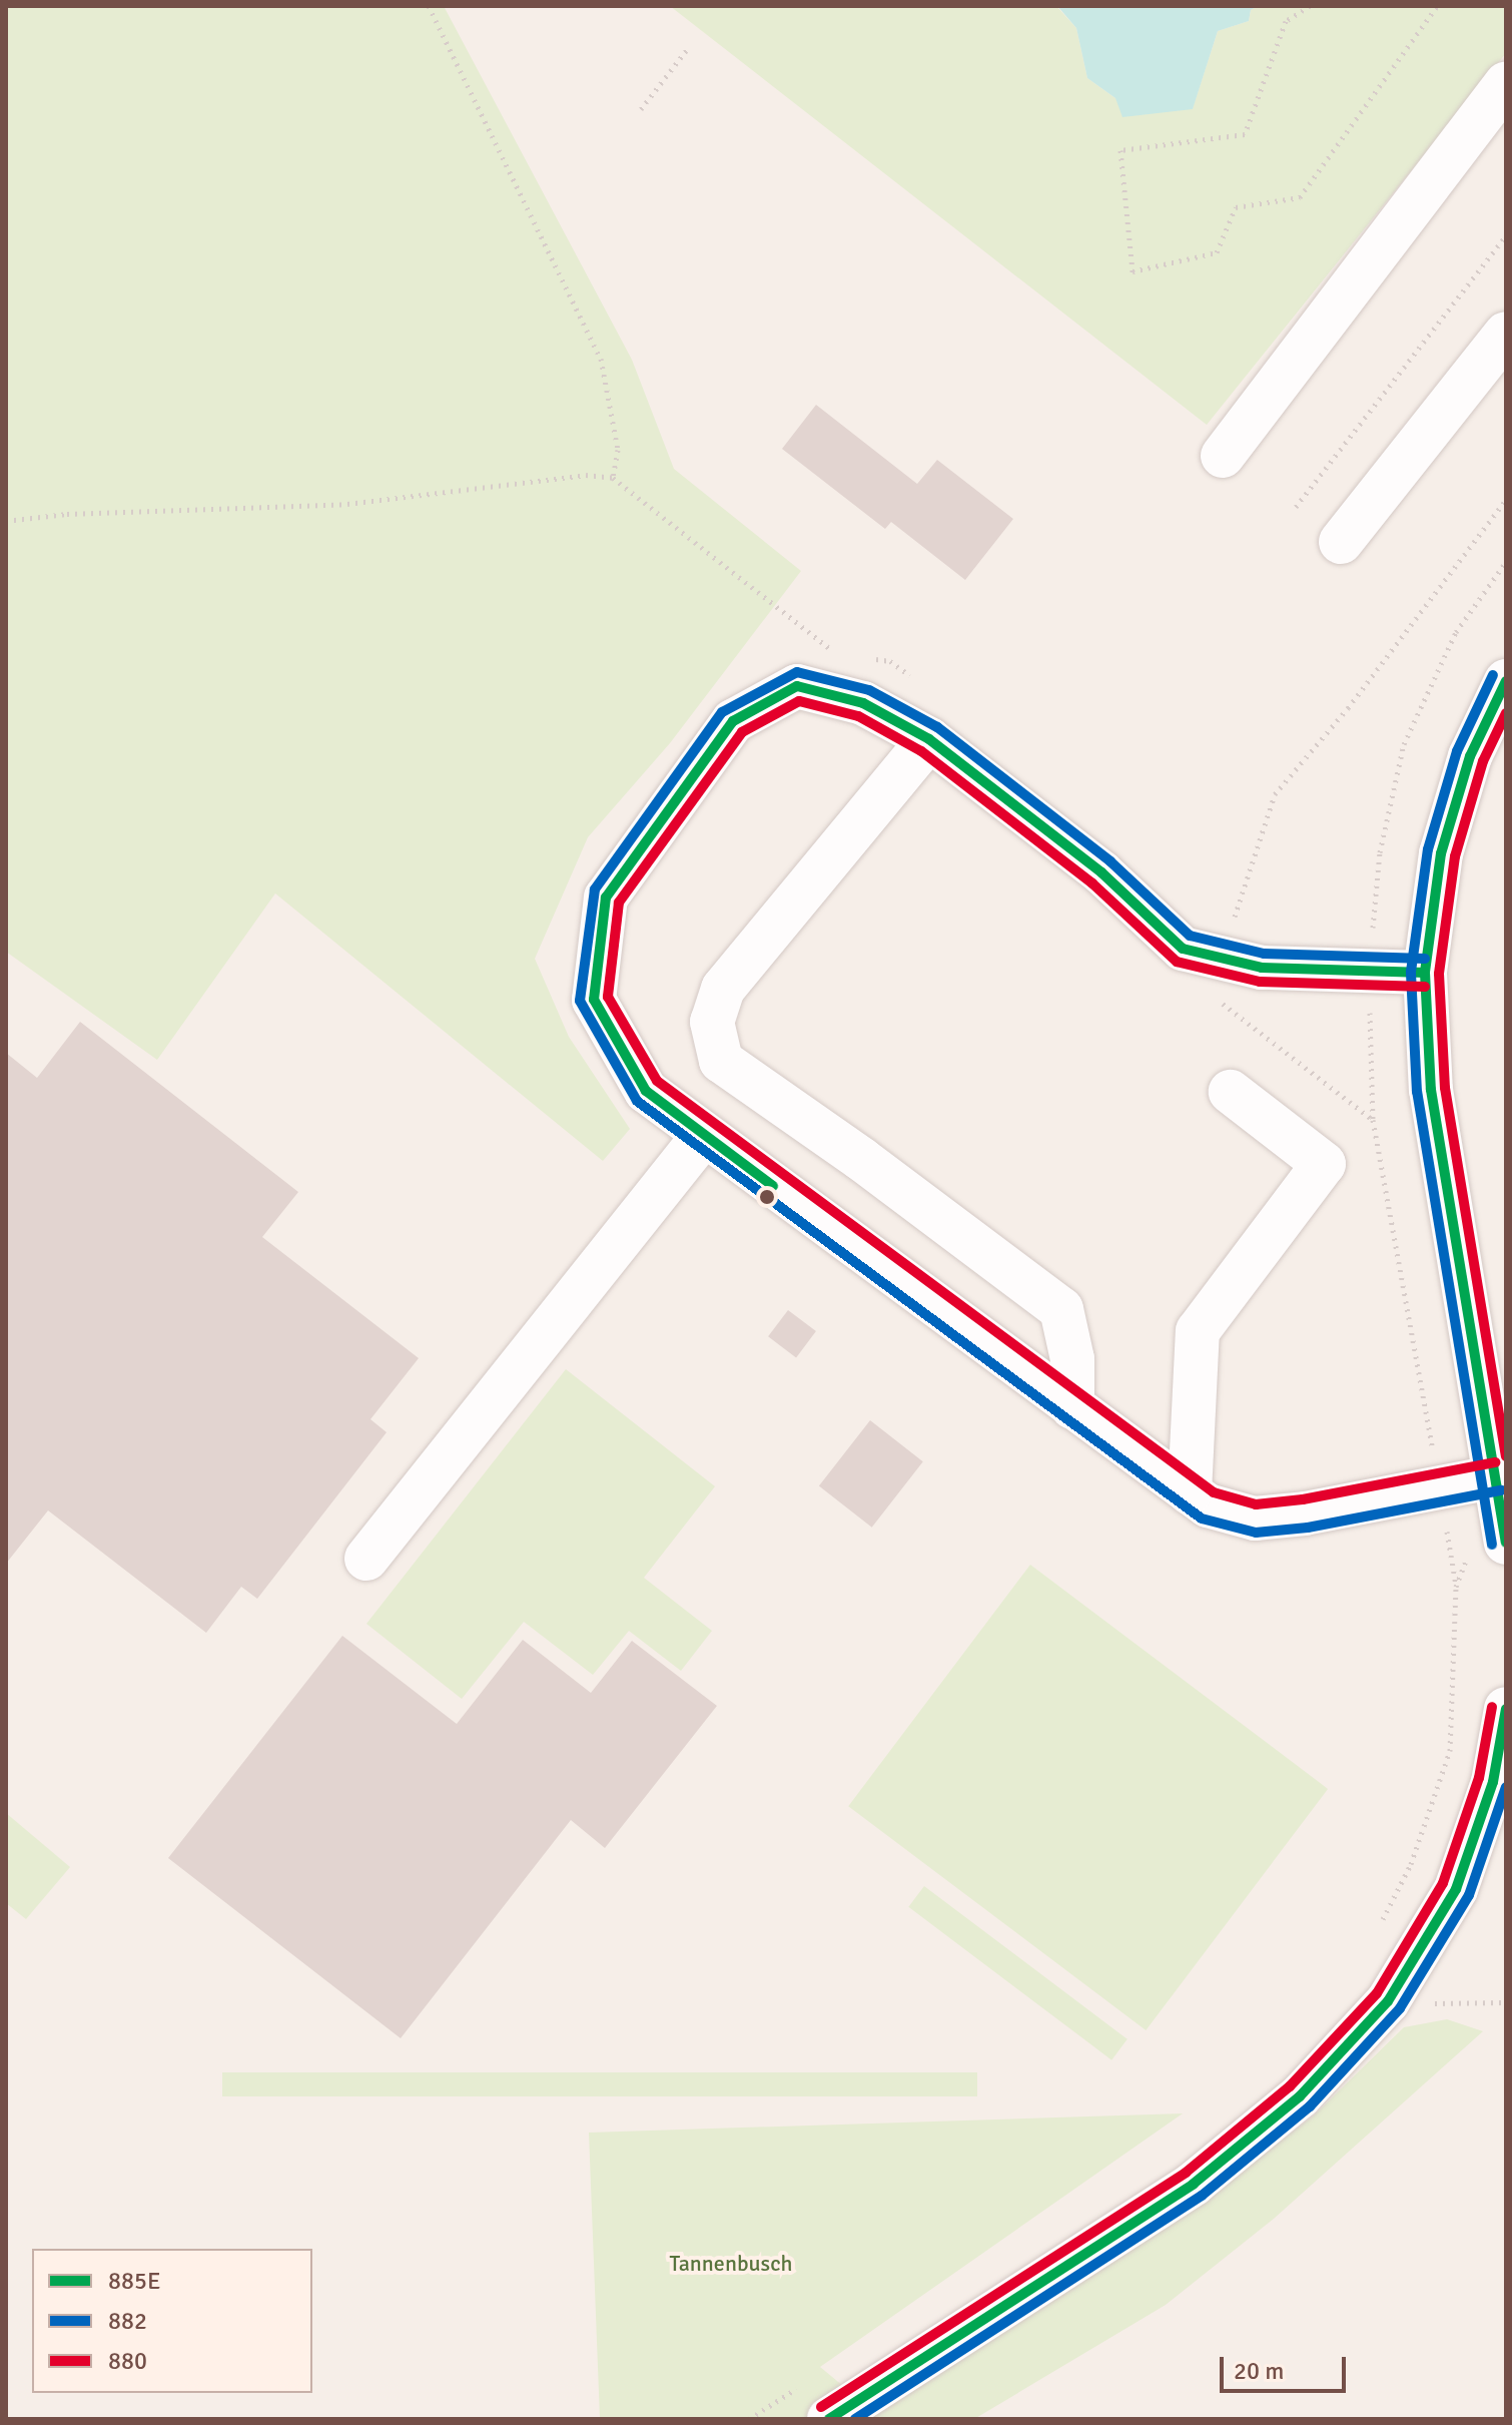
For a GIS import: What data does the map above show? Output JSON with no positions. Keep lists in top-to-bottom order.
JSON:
{
  "parks": ["Tannenbusch"],
  "lines": ["transit line 882", "transit line 885E", "transit line 880"],
  "legend": ["885E", "882", "880"],
  "scale_bar": "20 m"
}
